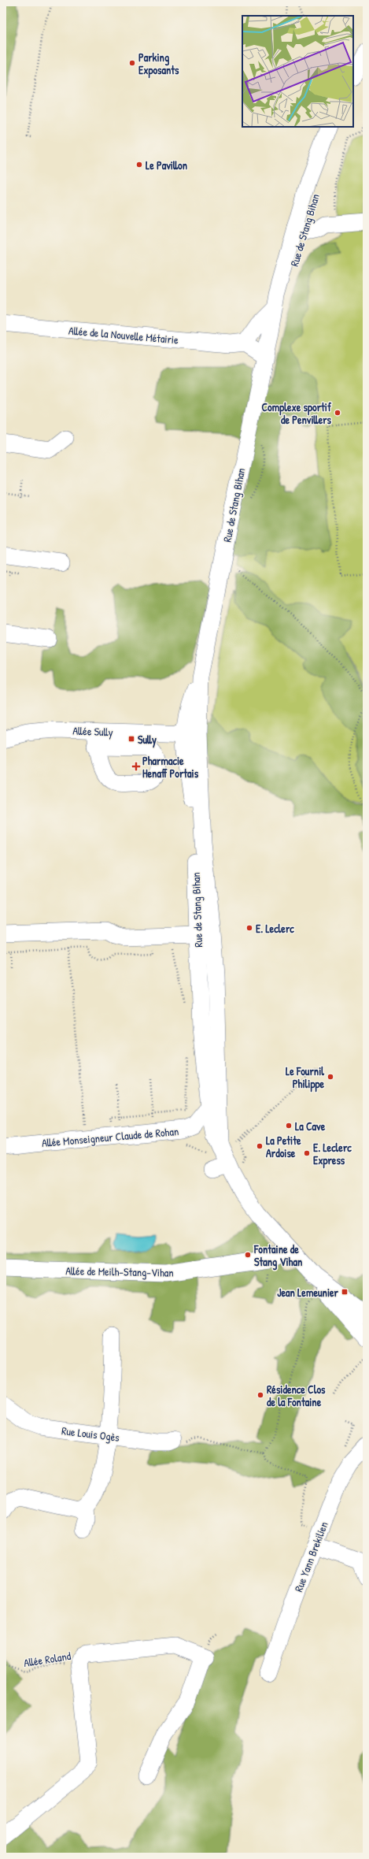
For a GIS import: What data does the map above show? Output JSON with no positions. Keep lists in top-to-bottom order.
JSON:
{
  "streets": {
    "street": [
      "Rue de Stang Bihan",
      "Allée de la Nouvelle Métairie",
      "Allée Sully",
      "Allée Monseigneur Claude de Rohan",
      "Allée de Meilh-Stang-Vihan",
      "Rue Louis Ogès",
      "Rue Yann Brekilien"
    ],
    "path": ["Allée Roland"]
  },
  "crossings": [
    ["Rue de Stang Bihan", "Allée Sully"],
    ["Rue de Stang Bihan", "Allée Monseigneur Claude de Rohan"],
    ["Rue de Stang Bihan", "Allée de Meilh-Stang-Vihan"]
  ],
  "places": {
    "other": [
      "Parking Exposants",
      "Le Pavillon",
      "Complexe sportif de Penvillers",
      "E. Leclerc",
      "Le Fournil Philippe",
      "La Cave",
      "La Petite Ardoise",
      "E. Leclerc Express",
      "Fontaine de Stang Vihan",
      "Résidence Clos de la Fontaine"
    ],
    "transit": ["Sully", "Jean Lemeunier"],
    "health": ["Pharmacie Henaff Portais"]
  }
}
